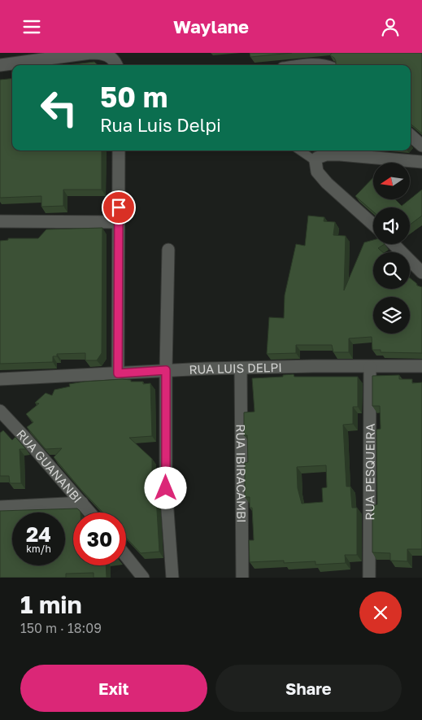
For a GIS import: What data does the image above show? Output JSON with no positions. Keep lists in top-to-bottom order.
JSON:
{
  "streets": {
    "street": [
      "RUA LUIS DELPI",
      "RUA GUANANBI",
      "RUA PESQUEIRA",
      "RUA IBIRACAMBI"
    ]
  },
  "crossings": [
    ["RUA LUIS DELPI", "RUA PESQUEIRA"],
    ["RUA LUIS DELPI", "RUA IBIRACAMBI"]
  ],
  "north": "left",
  "page": {
    "header": "Waylane",
    "turn": ["50 m", "Rua Luis Delpi"],
    "speed": "24 km/h",
    "limit": "30",
    "heading": ["1 min", "150 m · 18:09"],
    "buttons": ["Exit", "Share"]
  }
}
